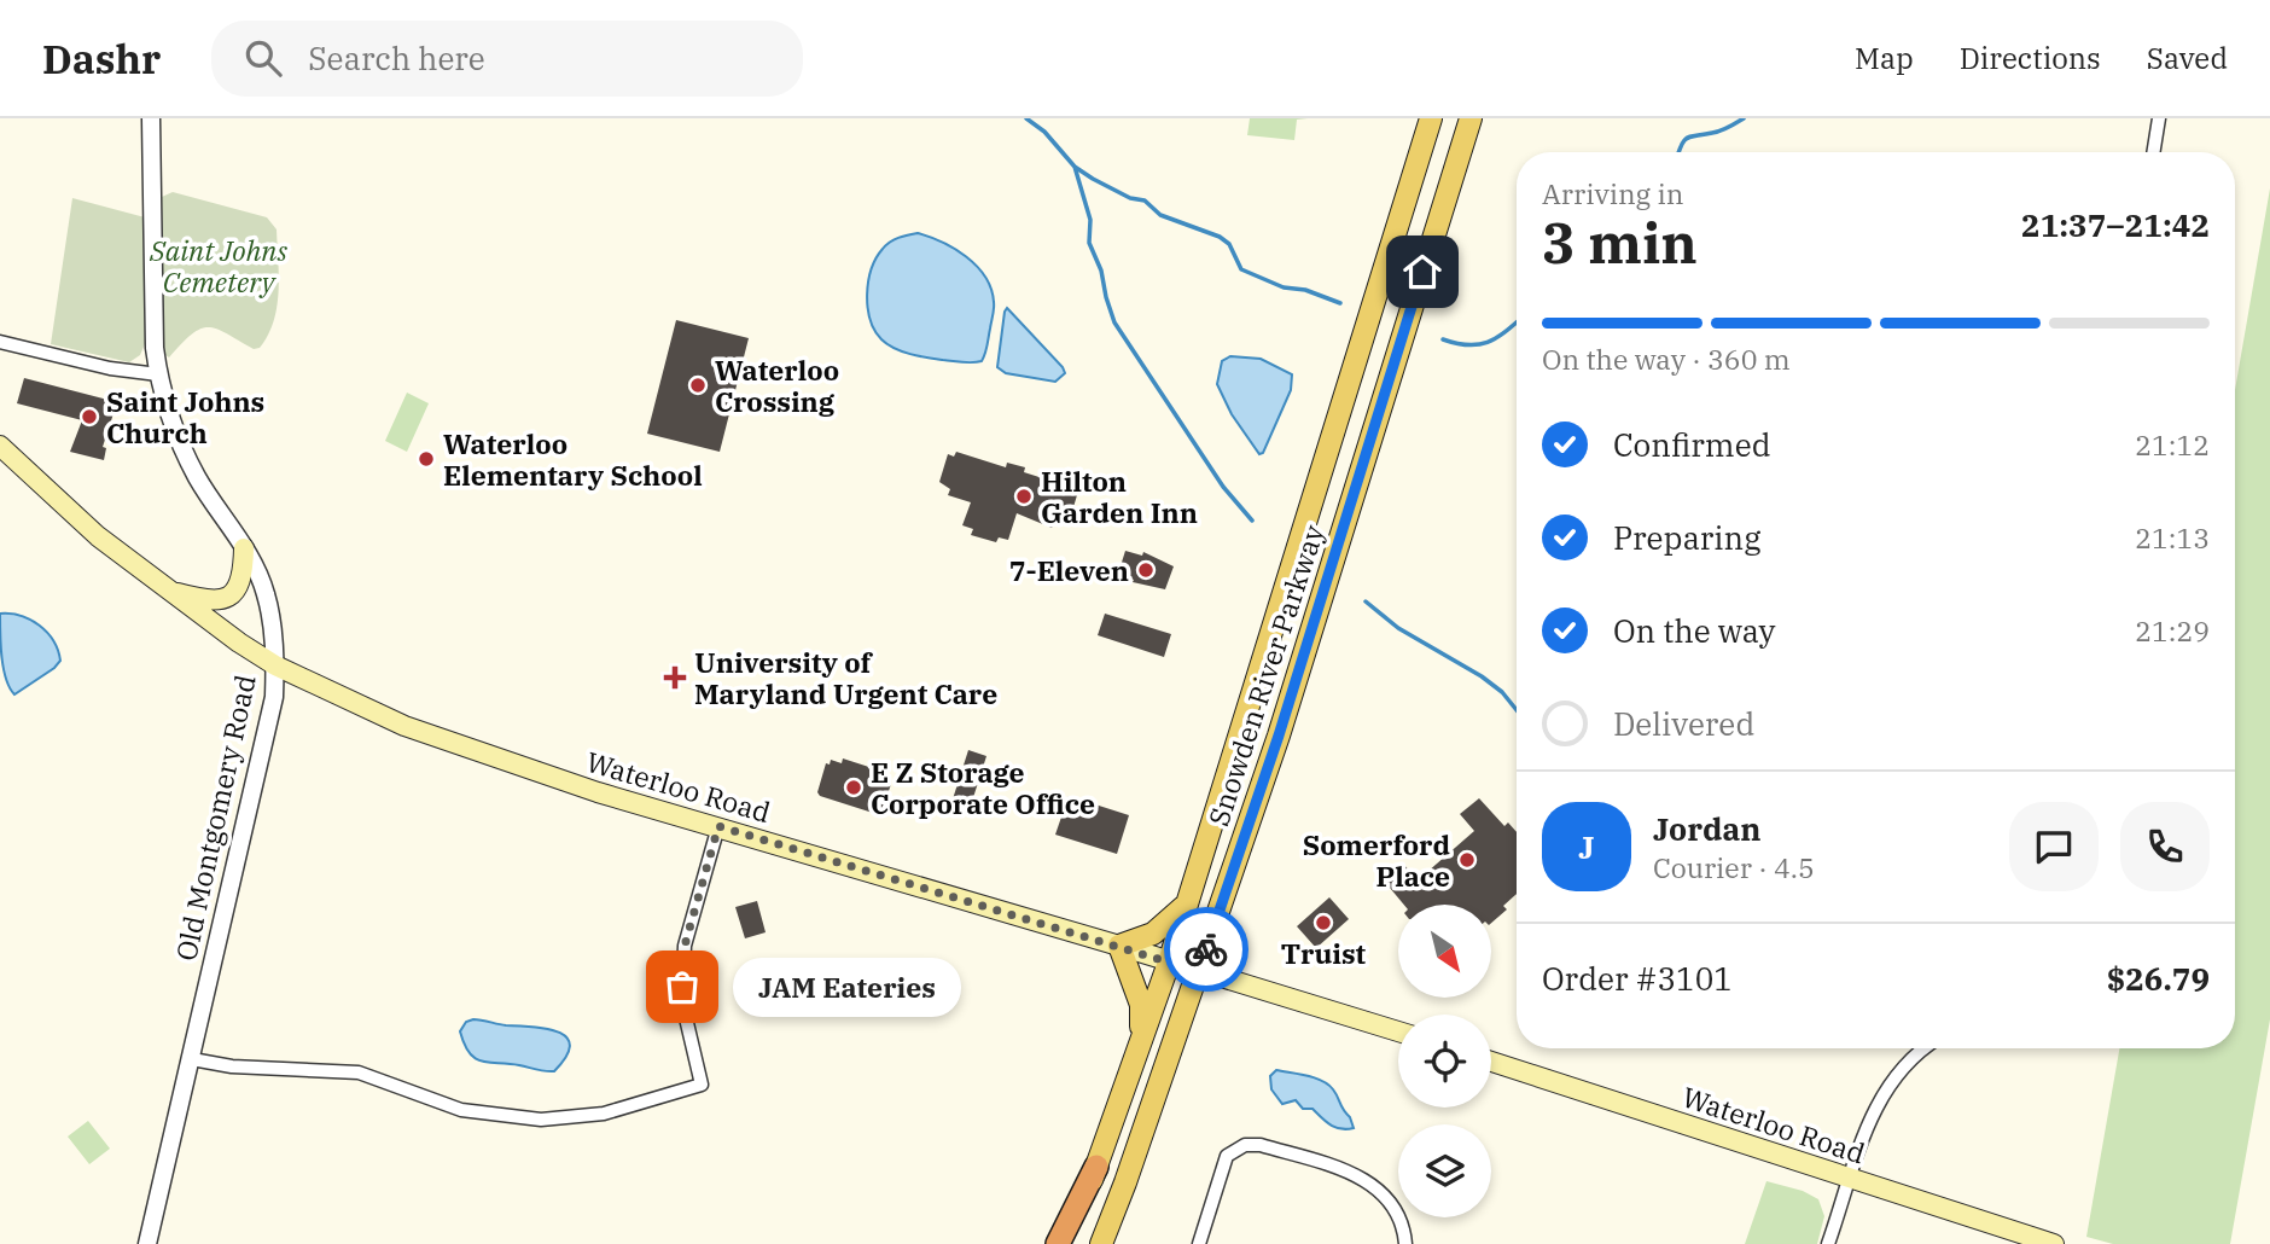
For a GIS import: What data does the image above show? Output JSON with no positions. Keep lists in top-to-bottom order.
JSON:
{
  "streets": {
    "main road": ["Snowden River Parkway", "Waterloo Road"],
    "street": ["Old Montgomery Road"]
  },
  "crossings": [
    ["Snowden River Parkway", "Waterloo Road"],
    ["Waterloo Road", "Old Montgomery Road"]
  ],
  "parks": ["Saint Johns Cemetery"],
  "places": {
    "other": [
      "Waterloo Crossing",
      "Saint Johns Church",
      "Waterloo Elementary School",
      "Hilton Garden Inn",
      "7-Eleven",
      "E Z Storage Corporate Office",
      "Somerford Place",
      "Truist",
      "JAM Eateries"
    ],
    "health": ["University of Maryland Urgent Care"]
  },
  "north": "bottom right",
  "page": {
    "header": "Dashr",
    "search": "Search here",
    "nav": ["Map", "Directions", "Saved"],
    "heading": ["3 min", "Arriving in", "21:37–21:42"],
    "panel": [
      "Jordan",
      "Courier · 4.5",
      "Order #3101",
      "$26.79"
    ],
    "bar": "On the way · 360 m",
    "list": [
      ["Confirmed", "21:12"],
      ["Preparing", "21:13"],
      ["On the way", "21:29"],
      "Delivered"
    ],
    "round": "J",
    "bubble": "JAM Eateries"
  }
}
